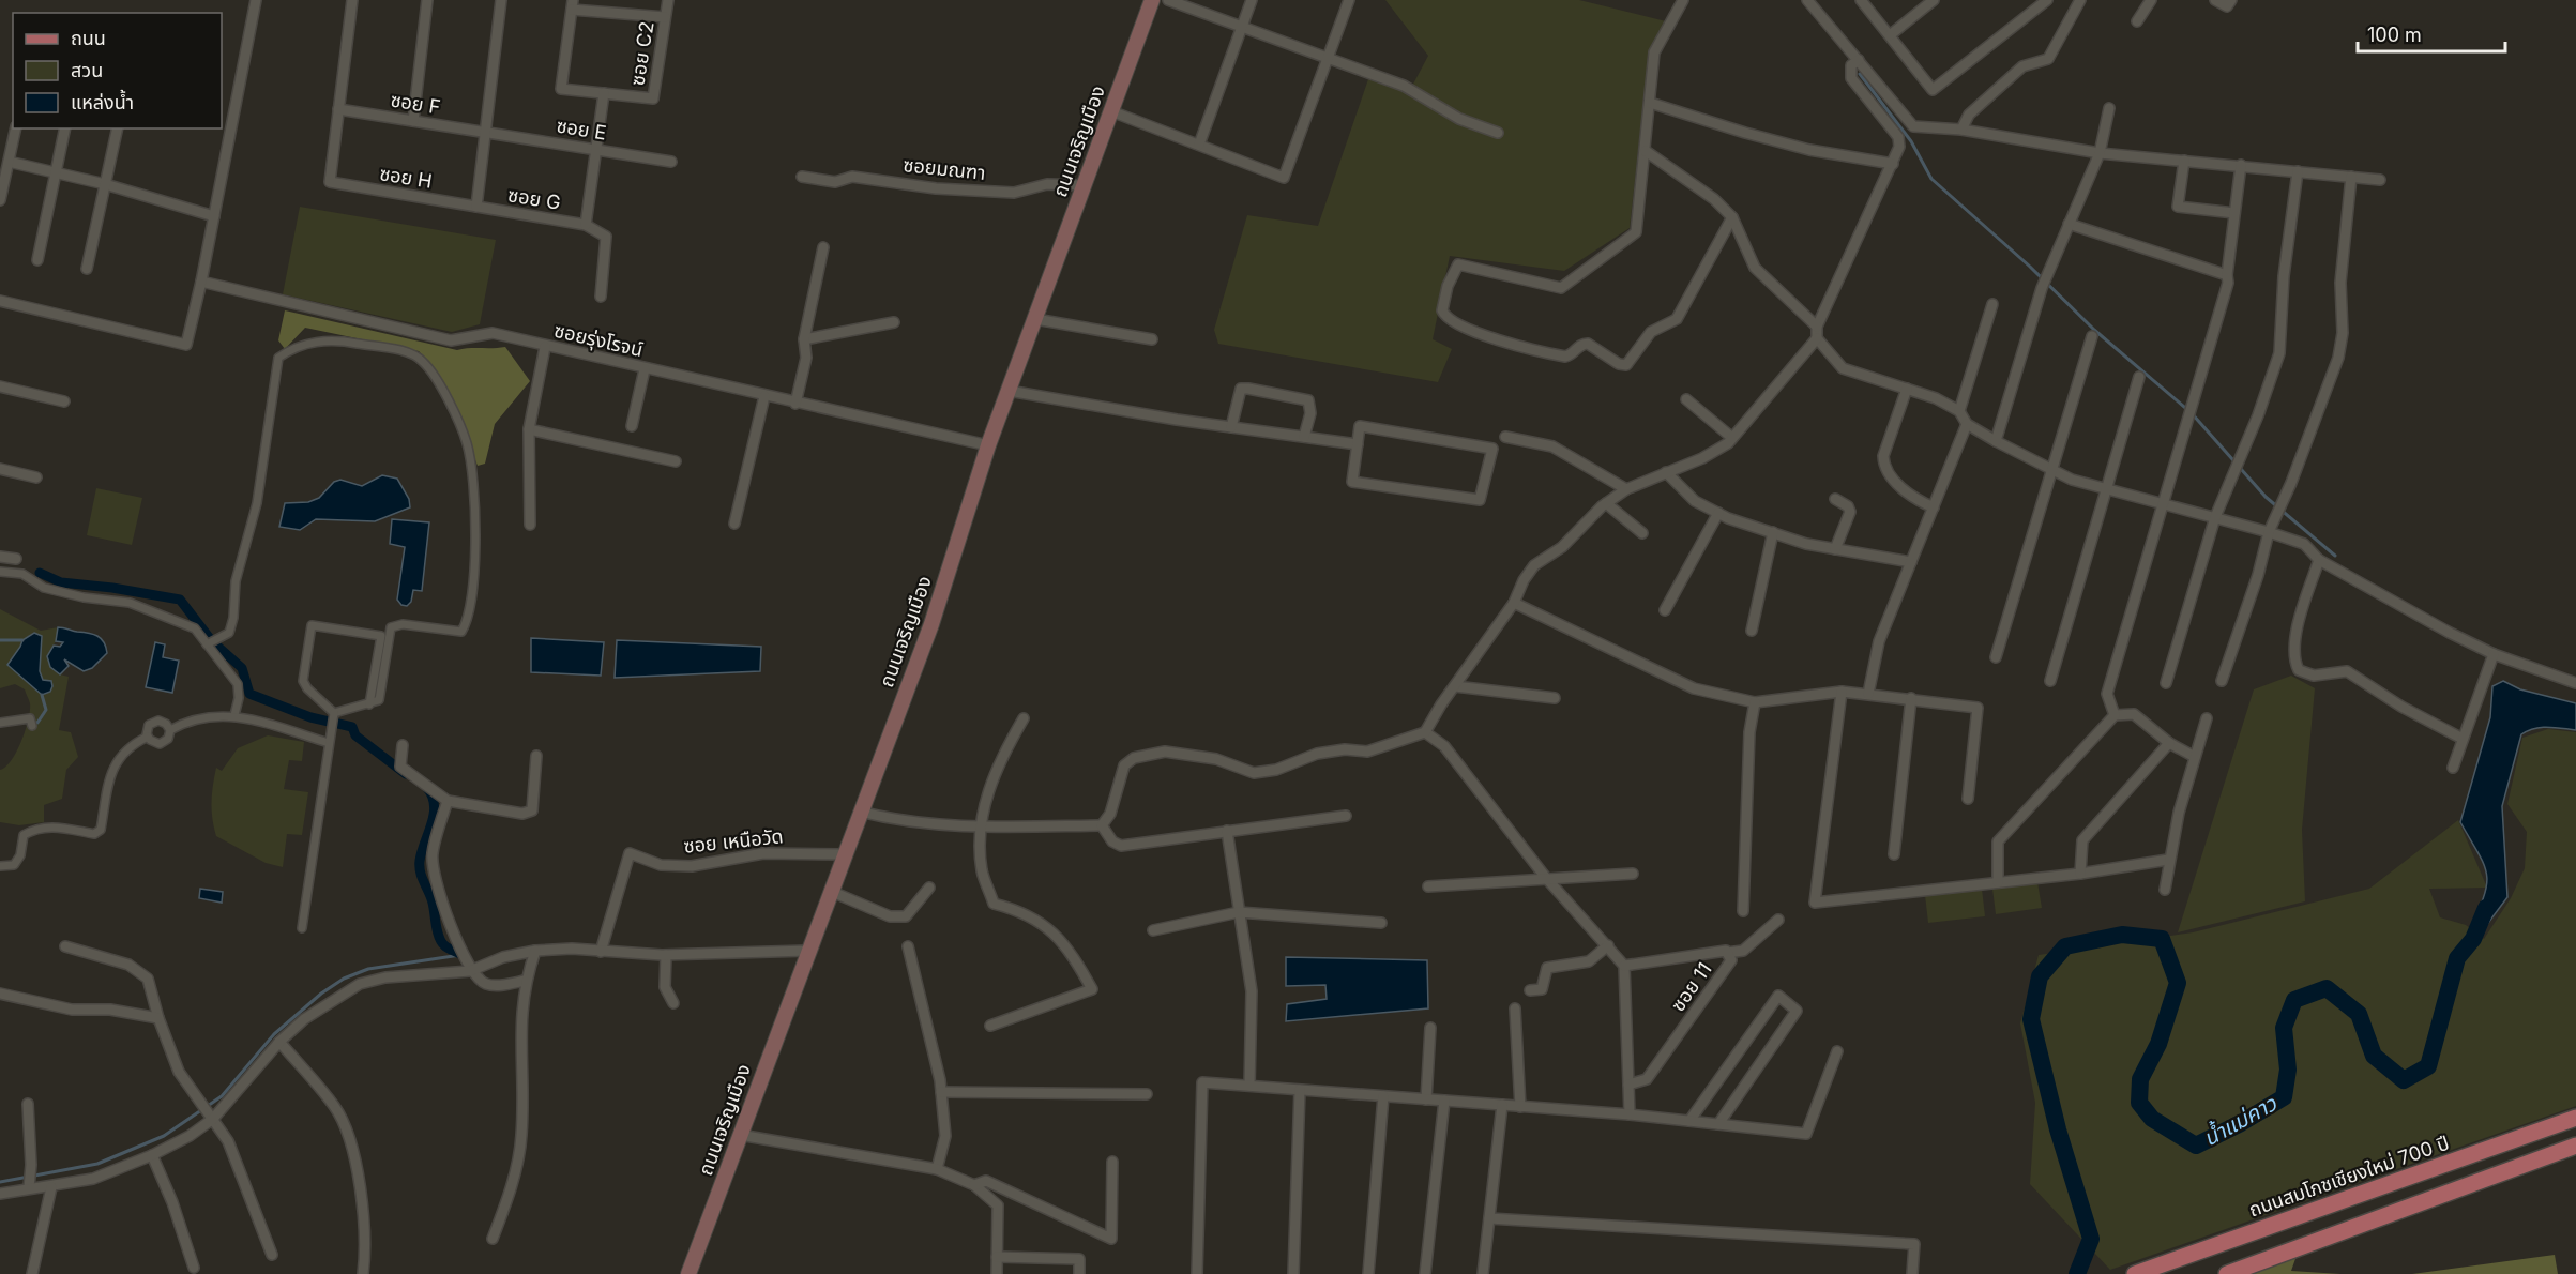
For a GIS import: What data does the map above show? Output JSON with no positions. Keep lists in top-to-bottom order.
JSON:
{
  "streets": {
    "main road": ["ถนนเจริญเมือง", "ถนนสมโภชเชียงใหม่ 700 ปี"],
    "street": [
      "ซอย C2",
      "ซอย F",
      "ซอย E",
      "ซอยมณฑา",
      "ซอย H",
      "ซอย G",
      "ซอยรุ่งโรจน์",
      "ซอย เหนือวัด",
      "ซอย 11"
    ]
  },
  "crossings": [
    ["ซอย F", "ซอย E"],
    ["ซอย F", "ซอย H"],
    ["ถนนเจริญเมือง", "ซอยมณฑา"],
    ["ถนนเจริญเมือง", "ซอยรุ่งโรจน์"],
    ["ถนนเจริญเมือง", "ซอย เหนือวัด"],
    ["ซอย H", "ซอย G"]
  ],
  "water": ["น้ำแม่คาว"],
  "legend": ["ถนน", "สวน", "แหล่งน้ำ"],
  "scale_bar": "100 m"
}
